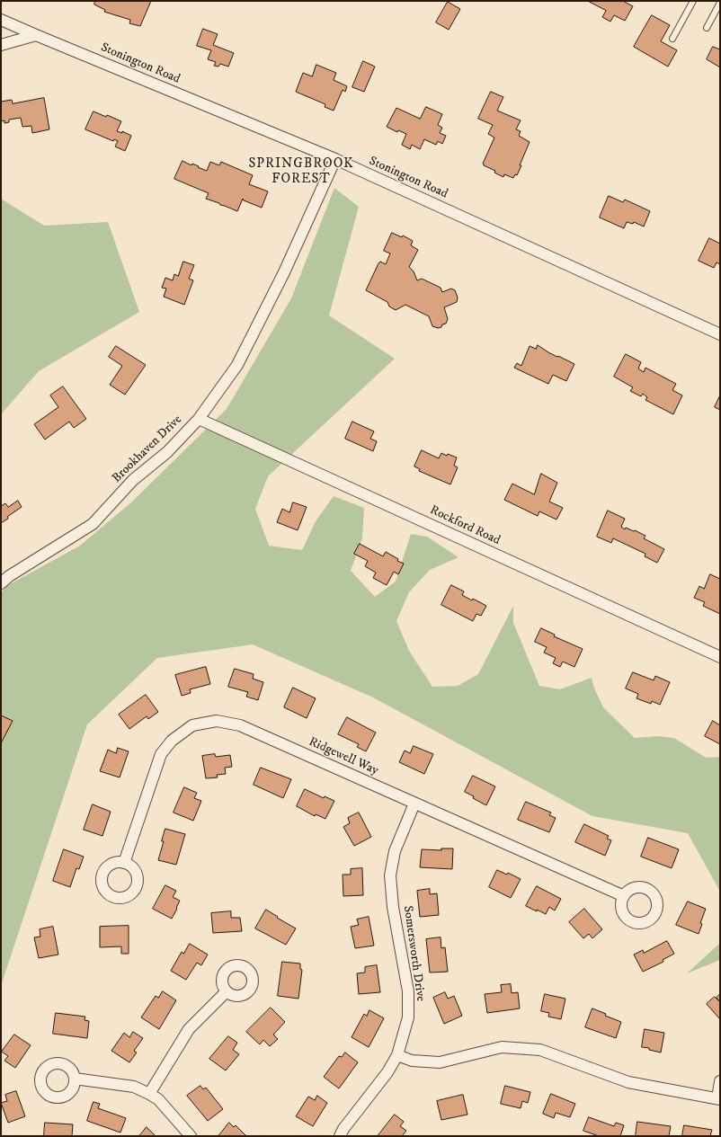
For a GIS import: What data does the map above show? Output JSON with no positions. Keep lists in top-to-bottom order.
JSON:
{
  "streets": {
    "street": [
      "Stonington Road",
      "Brookhaven Drive",
      "Rockford Road",
      "Ridgewell Way",
      "Somersworth Drive"
    ]
  },
  "crossings": [
    ["Stonington Road", "Brookhaven Drive"],
    ["Brookhaven Drive", "Rockford Road"],
    ["Ridgewell Way", "Somersworth Drive"]
  ],
  "districts": ["SPRINGBROOK FOREST"]
}
